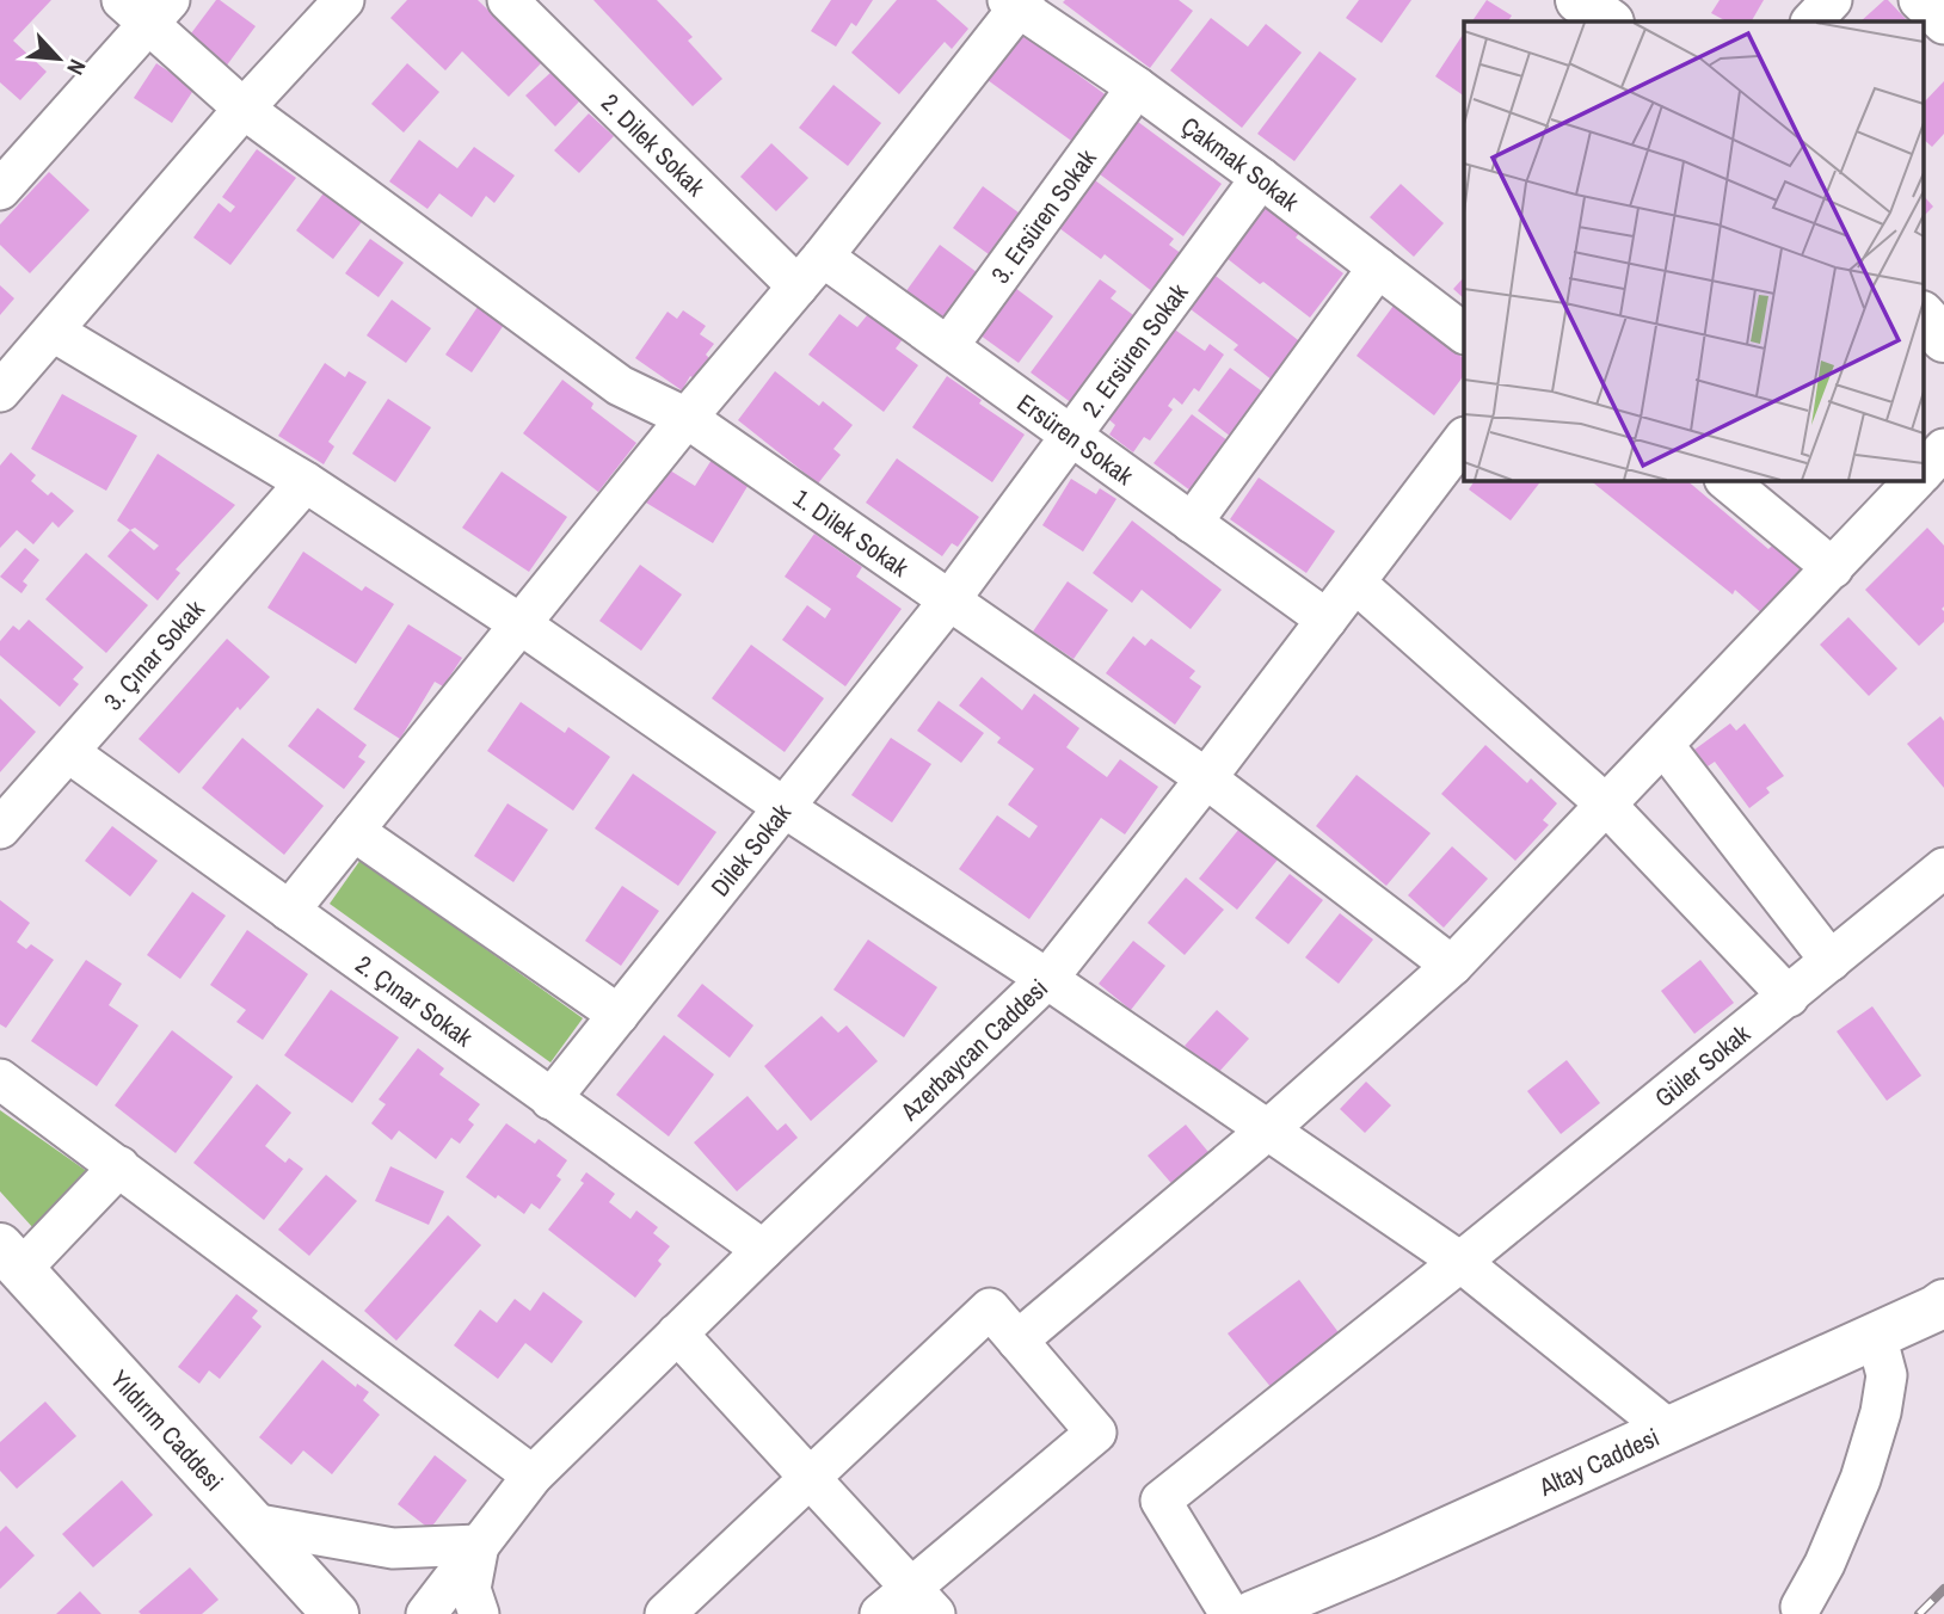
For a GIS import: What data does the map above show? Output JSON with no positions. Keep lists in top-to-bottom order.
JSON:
{
  "streets": {
    "street": [
      "2. Dilek Sokak",
      "Çakmak Sokak",
      "3. Ersüren Sokak",
      "2. Ersüren Sokak",
      "Ersüren Sokak",
      "1. Dilek Sokak",
      "3. Çınar Sokak",
      "Dilek Sokak",
      "2. Çınar Sokak",
      "Azerbaycan Caddesi",
      "Güler Sokak",
      "Yıldırım Caddesi",
      "Altay Caddesi"
    ]
  },
  "crossings": [
    ["Çakmak Sokak", "3. Ersüren Sokak"],
    ["Çakmak Sokak", "2. Ersüren Sokak"],
    ["3. Ersüren Sokak", "Ersüren Sokak"],
    ["2. Ersüren Sokak", "Ersüren Sokak"],
    ["2. Ersüren Sokak", "1. Dilek Sokak"],
    ["2. Ersüren Sokak", "Dilek Sokak"],
    ["Ersüren Sokak", "Azerbaycan Caddesi"],
    ["1. Dilek Sokak", "Dilek Sokak"],
    ["1. Dilek Sokak", "Azerbaycan Caddesi"],
    ["3. Çınar Sokak", "2. Çınar Sokak"],
    ["Dilek Sokak", "2. Çınar Sokak"],
    ["2. Çınar Sokak", "Azerbaycan Caddesi"]
  ],
  "north": "bottom right"
}
